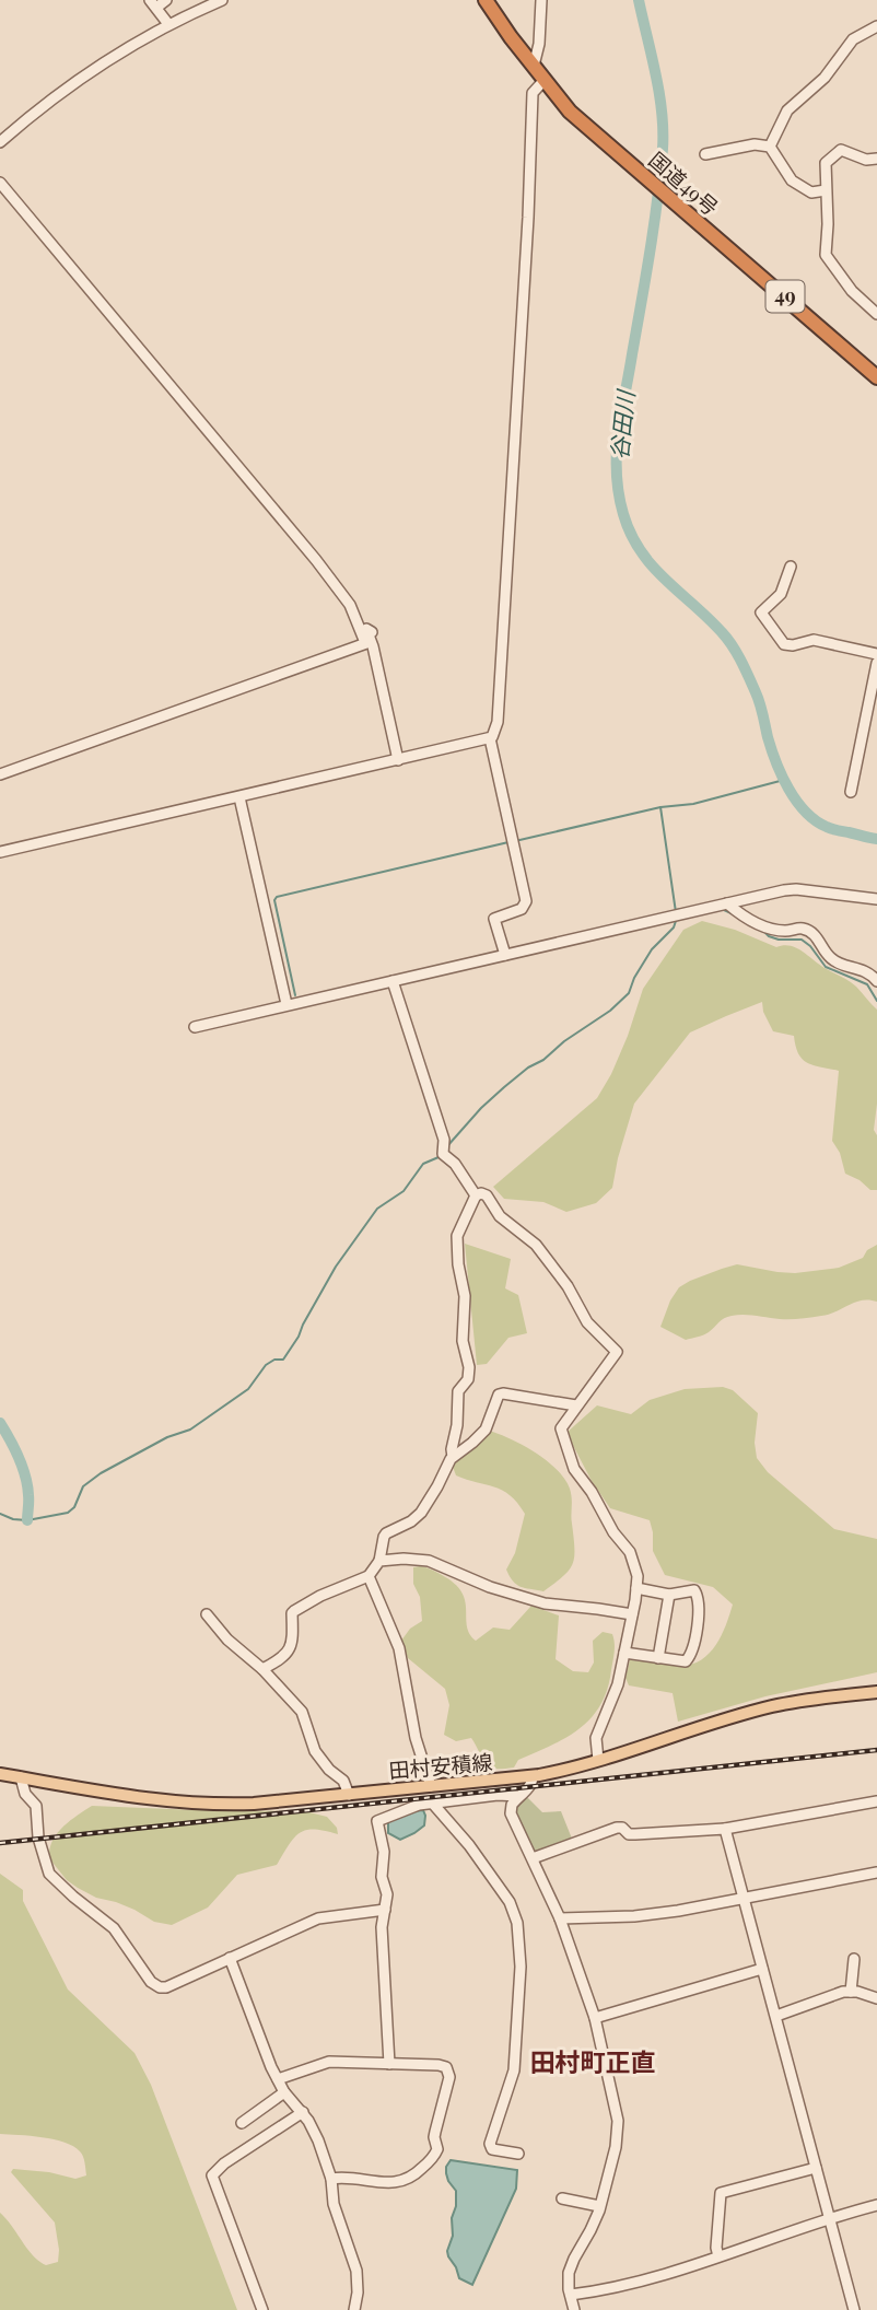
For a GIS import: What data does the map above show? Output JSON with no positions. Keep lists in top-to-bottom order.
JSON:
{
  "streets": {
    "highway": ["国道49号", "49"],
    "main road": ["田村安積線"]
  },
  "districts": ["田村町正直"],
  "water": ["谷田川"]
}
